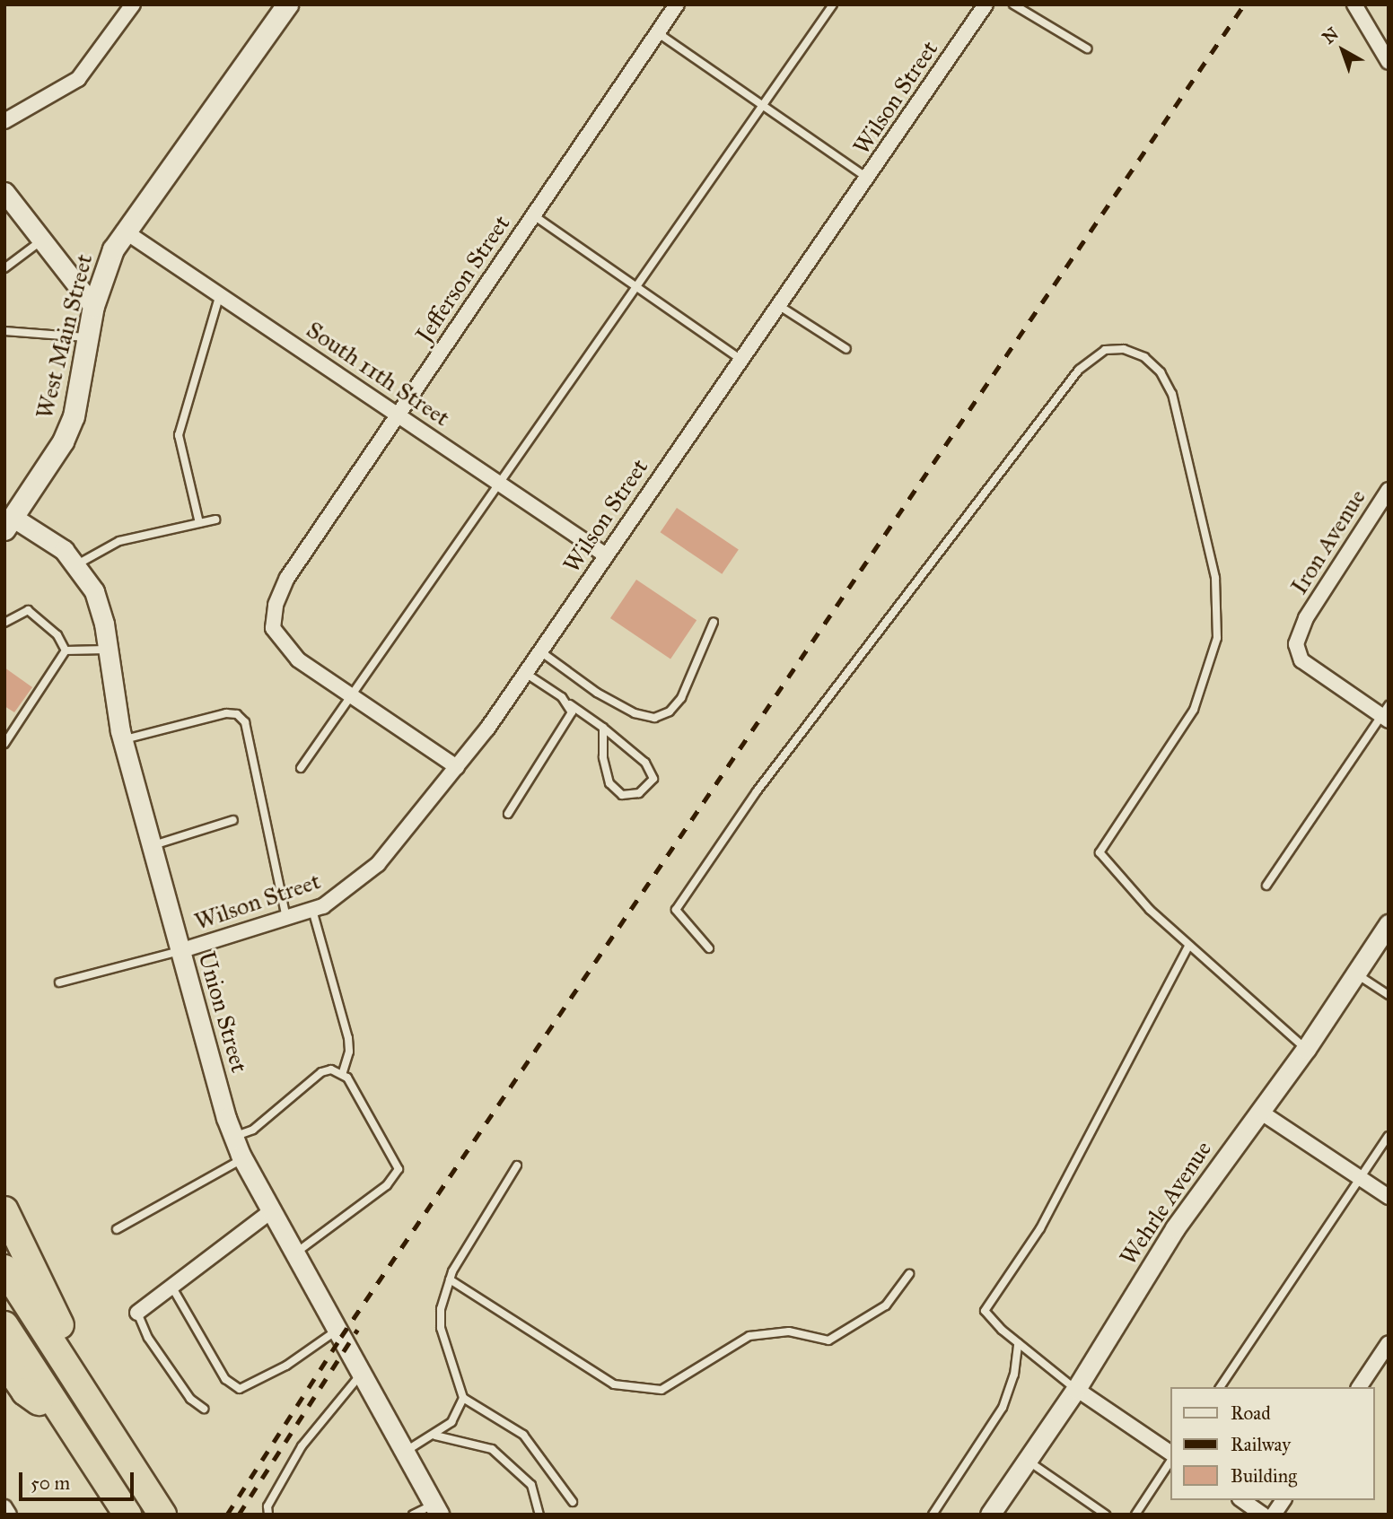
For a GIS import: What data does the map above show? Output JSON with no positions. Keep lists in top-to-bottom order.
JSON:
{
  "streets": {
    "main road": ["West Main Street"],
    "street": [
      "Wilson Street",
      "Jefferson Street",
      "South 11th Street",
      "Iron Avenue",
      "Union Street",
      "Wehrle Avenue"
    ]
  },
  "crossings": [
    ["Wilson Street", "South 11th Street"],
    ["Wilson Street", "Union Street"],
    ["Jefferson Street", "South 11th Street"],
    ["West Main Street", "South 11th Street"],
    ["West Main Street", "Union Street"]
  ],
  "legend": ["Road", "Railway", "Building"],
  "scale_bar": "50 m",
  "north": "top left"
}
